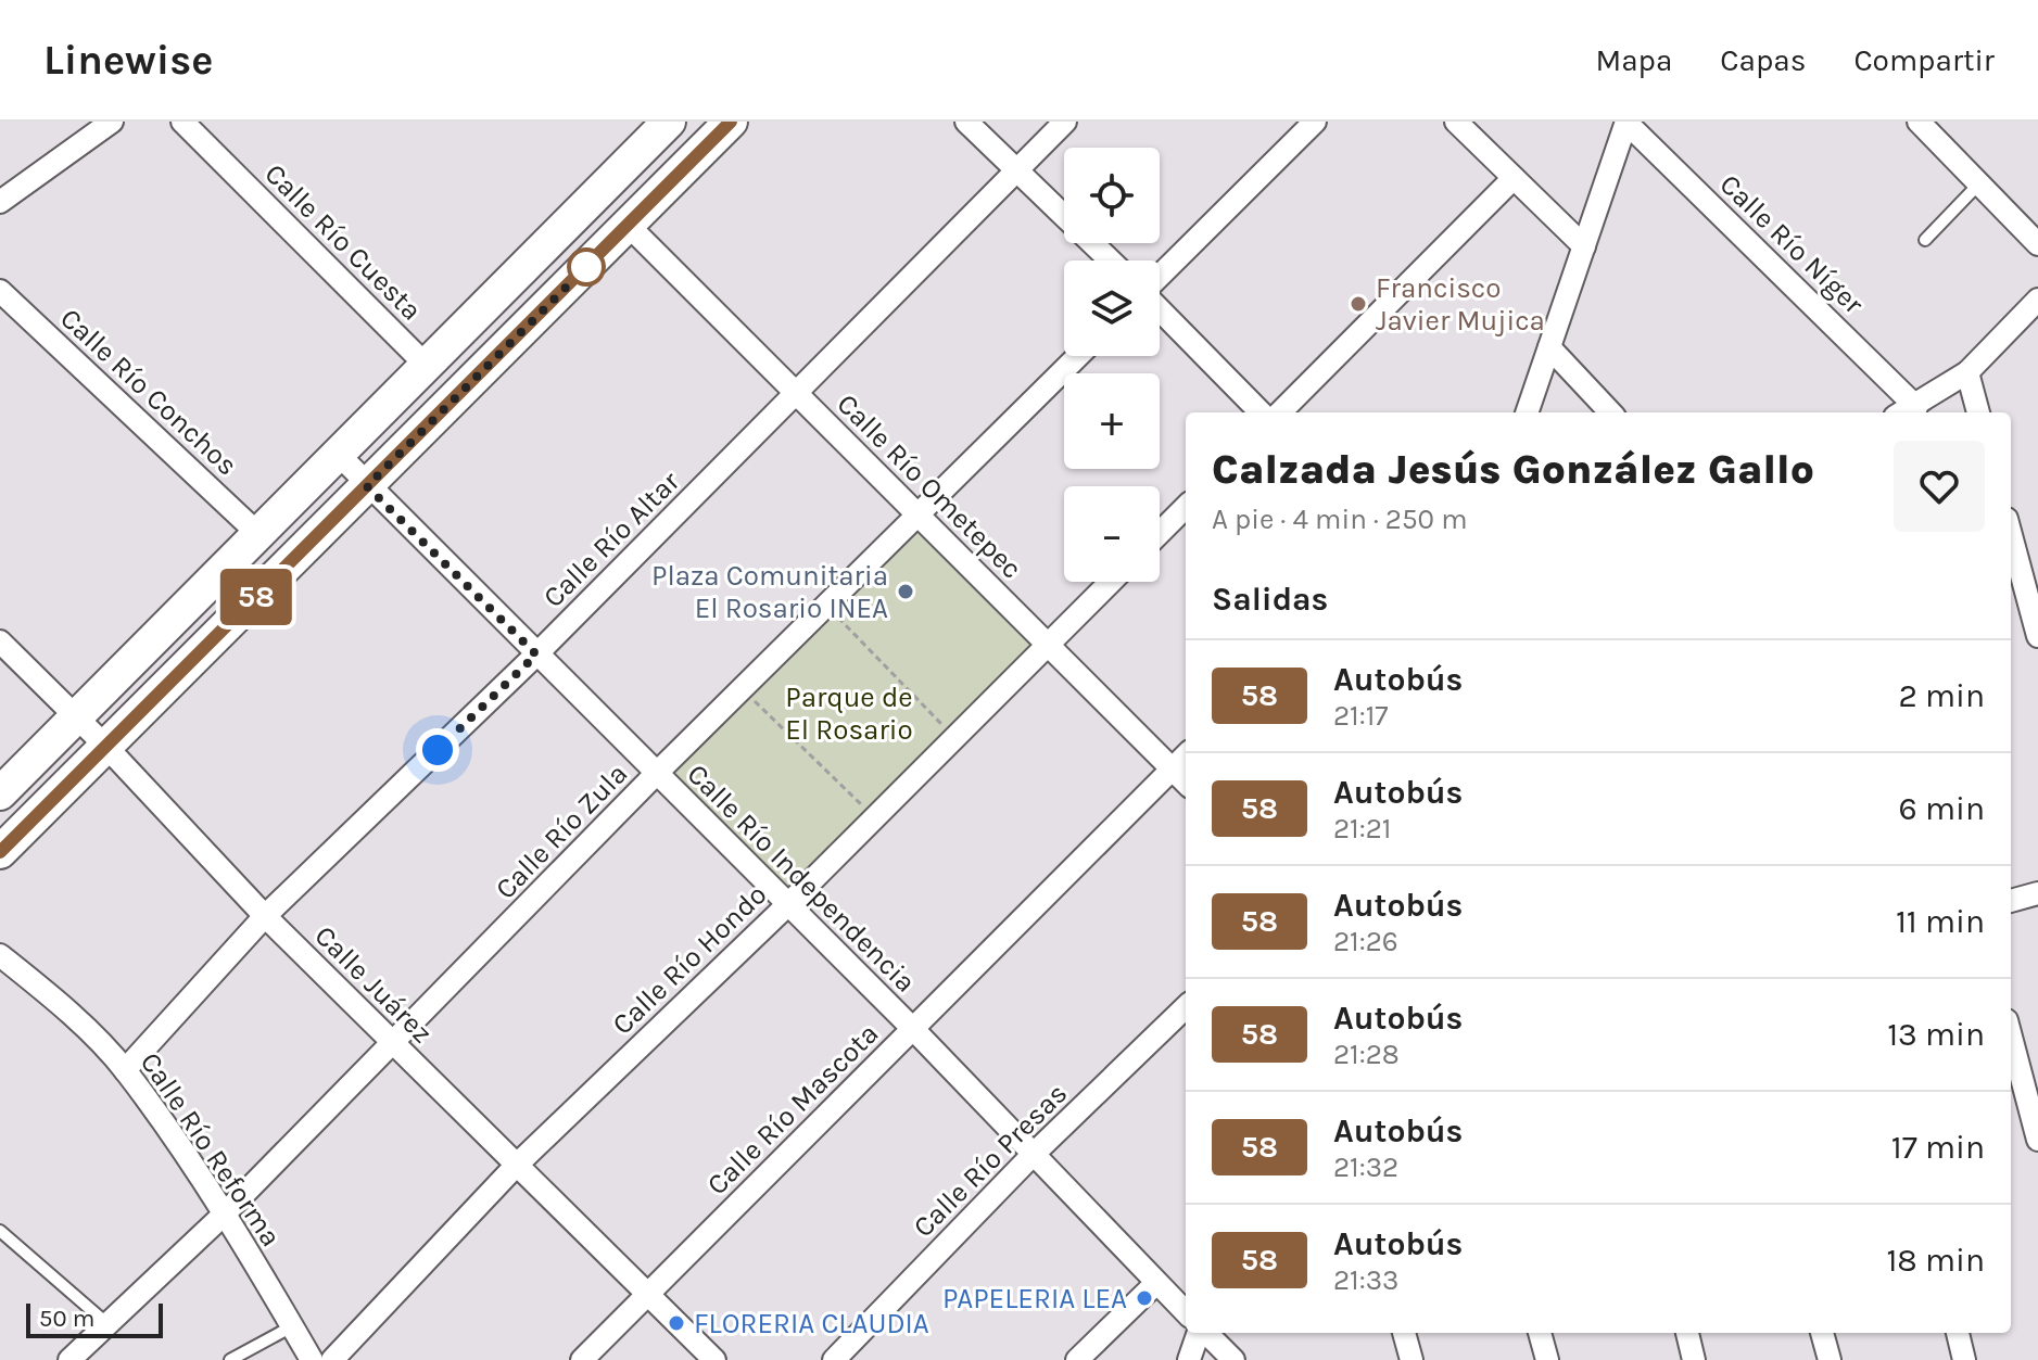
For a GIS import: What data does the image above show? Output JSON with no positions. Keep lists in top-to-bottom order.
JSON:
{
  "streets": {
    "street": [
      "Calle Río Cuesta",
      "Calle Río Níger",
      "Calle Río Conchos",
      "Calle Río Ometepec",
      "Calle Río Altar",
      "Calle Río Zula",
      "Calle Río Independencia",
      "Calle Río Hondo",
      "Calle Juárez",
      "Calle Río Mascota",
      "Calle Río Reforma",
      "Calle Río Presas"
    ]
  },
  "crossings": [
    ["Calle Río Ometepec", "Calle Río Altar"],
    ["Calle Río Ometepec", "Calle Río Zula"],
    ["Calle Río Ometepec", "Calle Río Hondo"],
    ["Calle Río Ometepec", "Calle Río Mascota"],
    ["Calle Río Altar", "Calle Río Independencia"],
    ["Calle Río Altar", "Calle Juárez"],
    ["Calle Río Altar", "Calle Río Reforma"],
    ["Calle Río Zula", "Calle Río Independencia"],
    ["Calle Río Zula", "Calle Juárez"],
    ["Calle Río Zula", "Calle Río Reforma"],
    ["Calle Río Independencia", "Calle Río Hondo"],
    ["Calle Río Independencia", "Calle Río Mascota"],
    ["Calle Río Independencia", "Calle Río Presas"],
    ["Calle Río Hondo", "Calle Juárez"],
    ["Calle Juárez", "Calle Río Mascota"]
  ],
  "parks": ["Parque de El Rosario"],
  "places": [
    "Francisco Javier Mujica",
    "Plaza Comunitaria El Rosario INEA",
    "PAPELERIA LEA",
    "FLORERIA CLAUDIA"
  ],
  "lines": ["bus line 58"],
  "scale_bar": "50 m",
  "page": {
    "header": "Linewise",
    "nav": ["Mapa", "Capas", "Compartir"],
    "on_map": "58",
    "map_buttons": ["+", "−"],
    "heading": [
      ["Calzada Jesús González Gallo", "A pie · 4 min · 250 m"],
      "Salidas"
    ],
    "list": [
      {
        "mark": "58",
        "name": "Autobús",
        "note": "21:17",
        "value": "2 min"
      },
      {
        "mark": "58",
        "name": "Autobús",
        "note": "21:21",
        "value": "6 min"
      },
      {
        "mark": "58",
        "name": "Autobús",
        "note": "21:26",
        "value": "11 min"
      },
      {
        "mark": "58",
        "name": "Autobús",
        "note": "21:28",
        "value": "13 min"
      },
      {
        "mark": "58",
        "name": "Autobús",
        "note": "21:32",
        "value": "17 min"
      },
      {
        "mark": "58",
        "name": "Autobús",
        "note": "21:33",
        "value": "18 min"
      }
    ],
    "scale": "50 m"
  }
}
